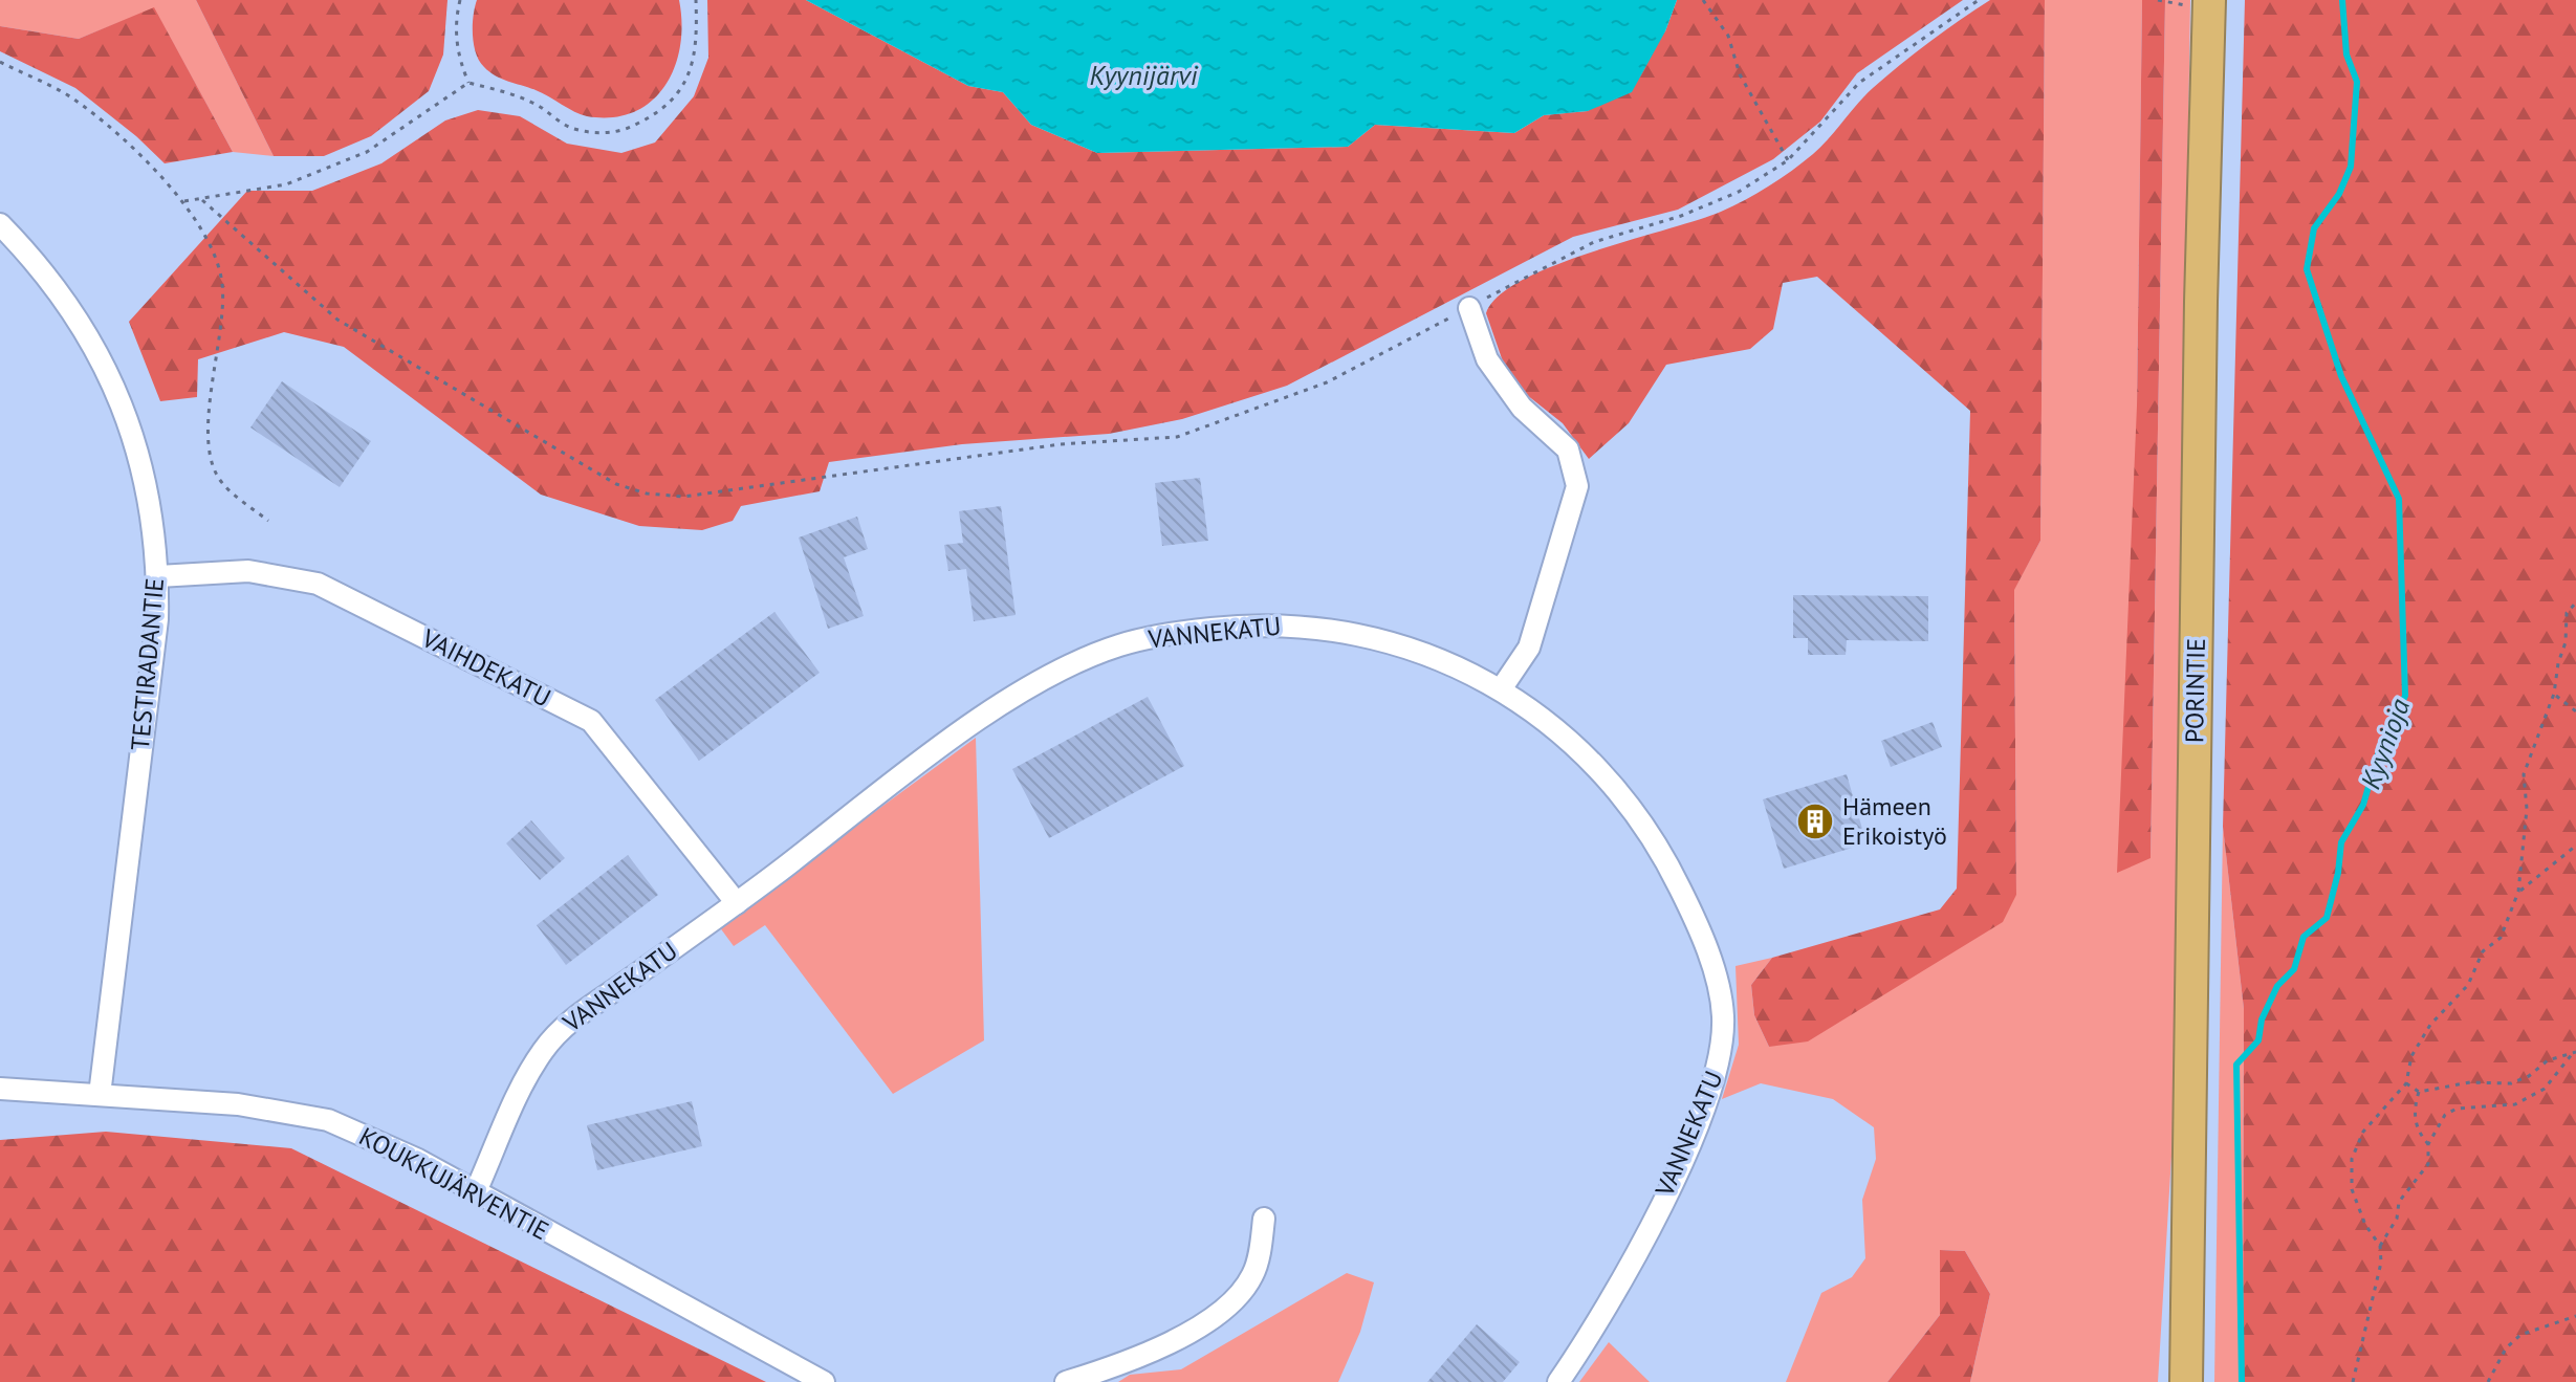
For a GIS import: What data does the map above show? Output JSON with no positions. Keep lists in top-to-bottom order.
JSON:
{
  "streets": {
    "highway": ["PORINTIE"],
    "street": [
      "VANNEKATU",
      "TESTIRADANTIE",
      "VAIHDEKATU",
      "KOUKKUJÄRVENTIE"
    ]
  },
  "crossings": [
    ["VANNEKATU", "VAIHDEKATU"],
    ["VANNEKATU", "KOUKKUJÄRVENTIE"],
    ["TESTIRADANTIE", "VAIHDEKATU"],
    ["TESTIRADANTIE", "KOUKKUJÄRVENTIE"]
  ],
  "water": ["Kyynijärvi", "Kyynioja"],
  "places": {
    "building": ["Hämeen Erikoistyö"]
  }
}
